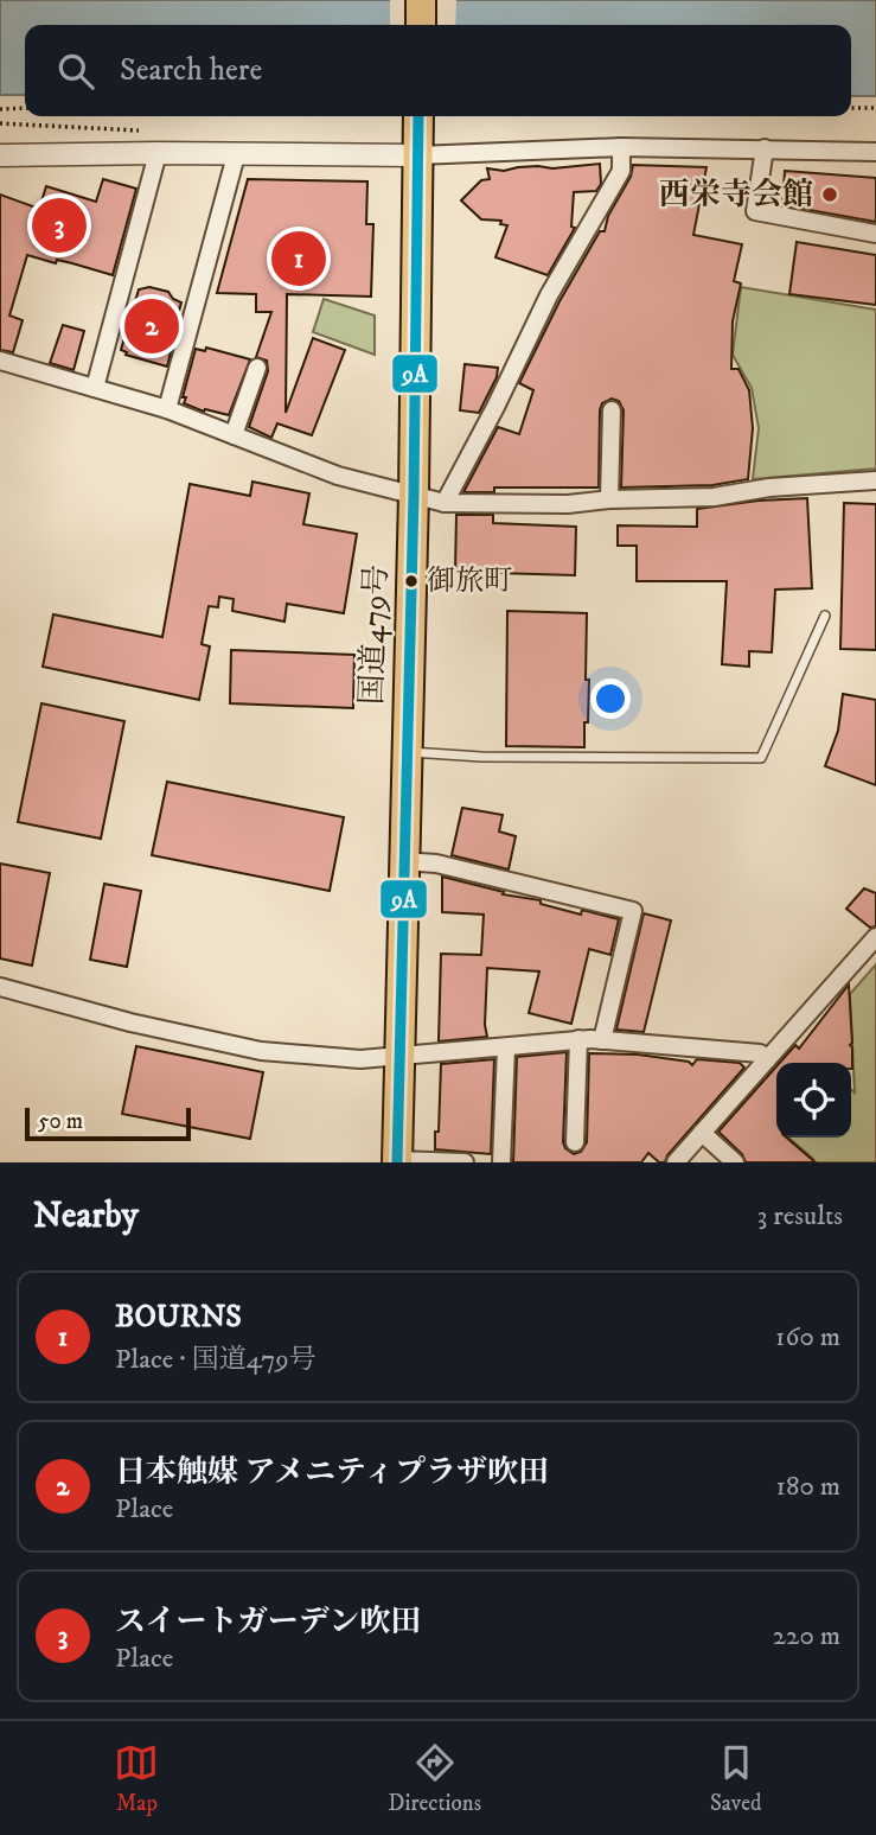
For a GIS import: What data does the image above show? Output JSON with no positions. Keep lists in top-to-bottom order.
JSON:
{
  "streets": {
    "highway": ["国道479号"]
  },
  "places": ["西栄寺会館", "御旅町"],
  "lines": ["transit line 9A"],
  "scale_bar": "50 m",
  "page": {
    "search": "Search here",
    "pins": ["3", "1", "2"],
    "scale": "50 m",
    "heading": ["Nearby", "3 results"],
    "list": [
      {
        "mark": "1",
        "name": "BOURNS",
        "note": "Place · 国道479号",
        "value": "160 m"
      },
      {
        "mark": "2",
        "name": "日本触媒 アメニティプラザ吹田",
        "note": "Place",
        "value": "180 m"
      },
      {
        "mark": "3",
        "name": "スイートガーデン吹田",
        "note": "Place",
        "value": "220 m"
      }
    ],
    "nav": ["Map", "Directions", "Saved"]
  }
}
